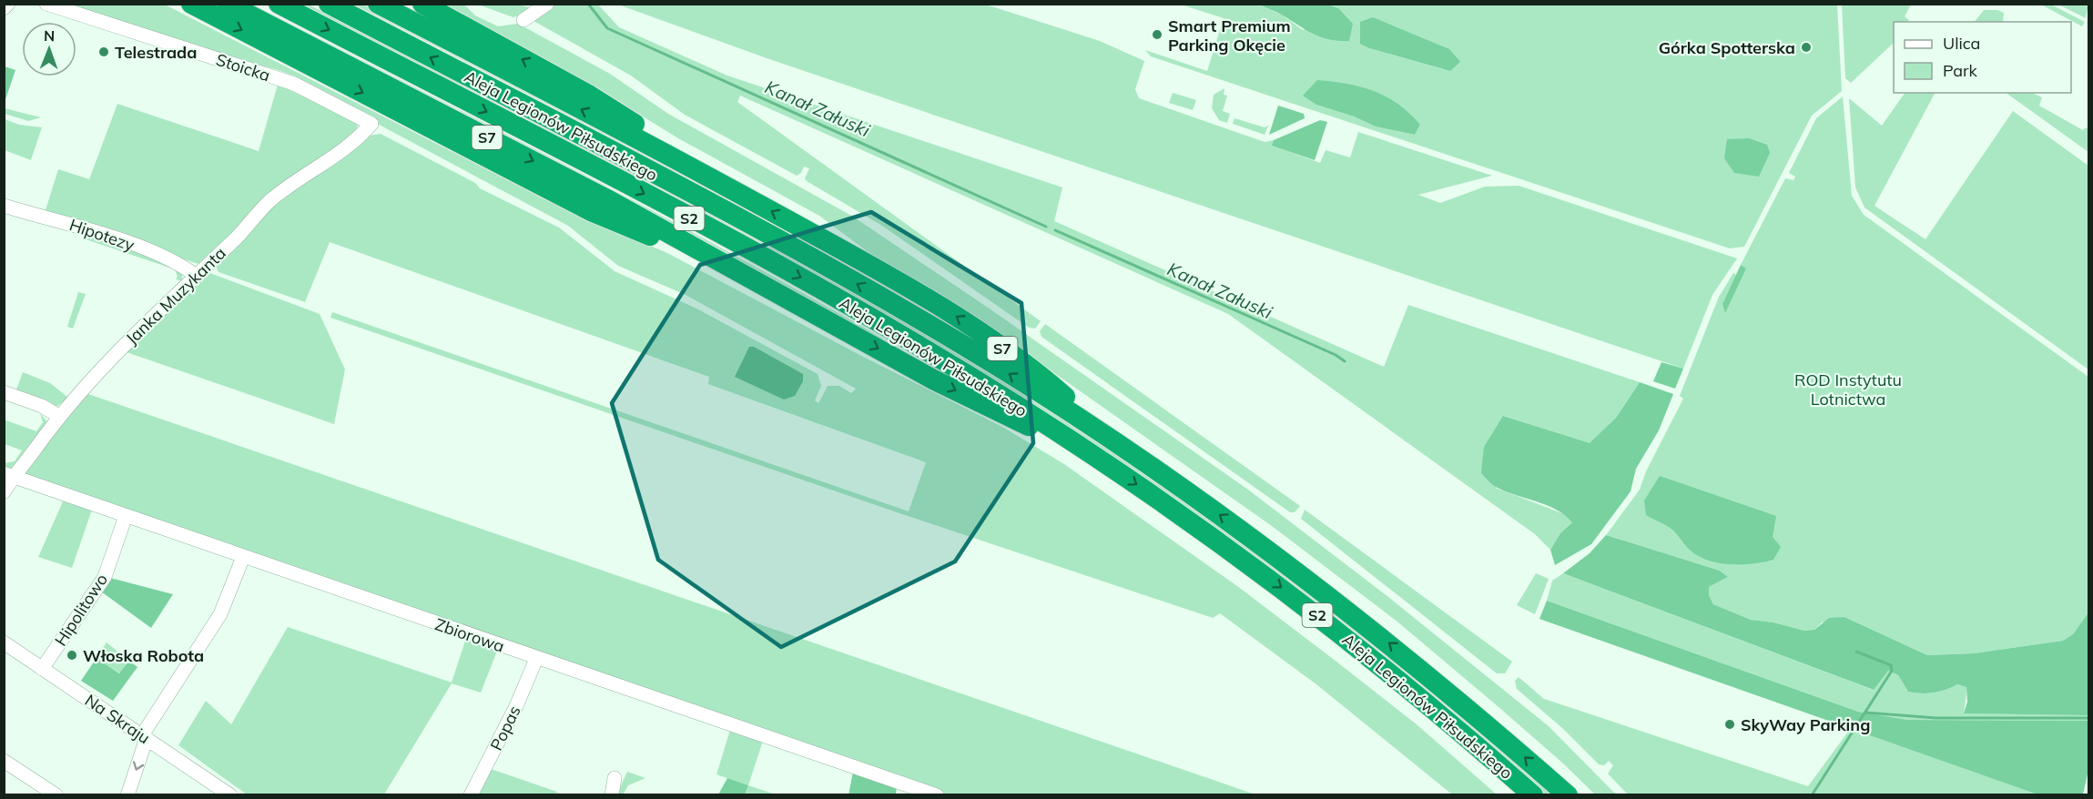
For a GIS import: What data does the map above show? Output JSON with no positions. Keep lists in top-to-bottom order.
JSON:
{
  "streets": {
    "highway": ["Aleja Legionów Piłsudskiego", "S7", "S2"],
    "street": [
      "Stoicka",
      "Hipotezy",
      "Janka Muzykanta",
      "Hipolitowo",
      "Zbiorowa",
      "Na Skraju",
      "Popas"
    ]
  },
  "crossings": [
    ["Stoicka", "Janka Muzykanta"],
    ["Aleja Legionów Piłsudskiego", "S7"],
    ["Hipotezy", "Janka Muzykanta"],
    ["Janka Muzykanta", "Zbiorowa"],
    ["Hipolitowo", "Zbiorowa"],
    ["Hipolitowo", "Na Skraju"],
    ["Zbiorowa", "Popas"]
  ],
  "water": ["Kanał Załuski"],
  "parks": ["ROD Instytutu Lotnictwa"],
  "places": [
    "Smart Premium Parking Okęcie",
    "Górka Spotterska",
    "Telestrada",
    "Włoska Robota",
    "SkyWay Parking"
  ],
  "legend": ["Ulica", "Park"],
  "north": "top"
}
